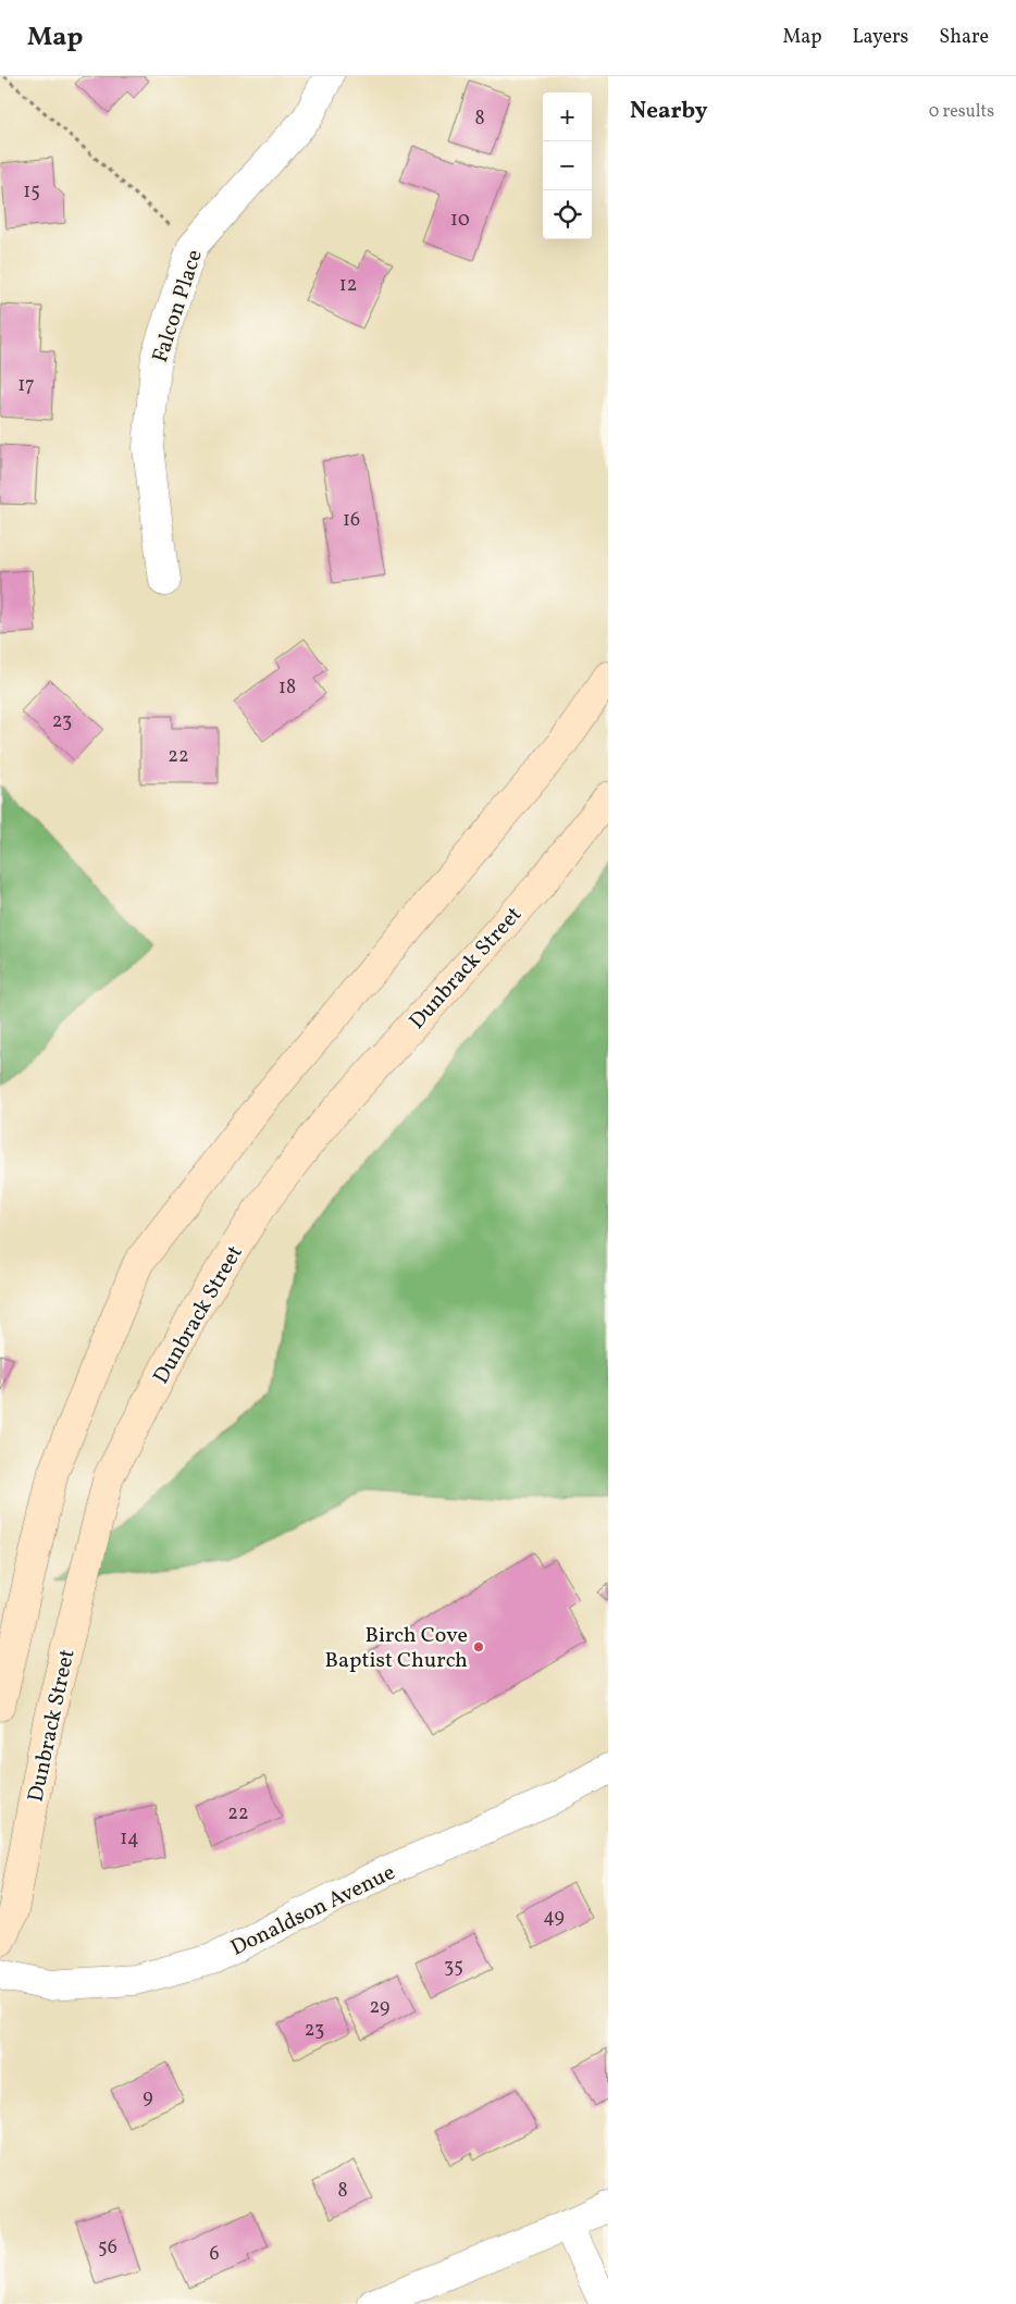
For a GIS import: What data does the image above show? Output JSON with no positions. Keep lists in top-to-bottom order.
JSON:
{
  "streets": {
    "main road": ["Dunbrack Street"],
    "street": ["Falcon Place", "Donaldson Avenue"]
  },
  "places": ["Birch Cove Baptist Church"],
  "house_numbers": [
    "8",
    "15",
    "10",
    "12",
    "17",
    "16",
    "18",
    "23",
    "22",
    "22",
    "14",
    "49",
    "35",
    "29",
    "23",
    "9",
    "8",
    "56",
    "6"
  ],
  "page": {
    "header": "Map",
    "nav": ["Map", "Layers", "Share"],
    "heading": ["Nearby", "0 results"],
    "map_buttons": ["+", "−"]
  }
}
